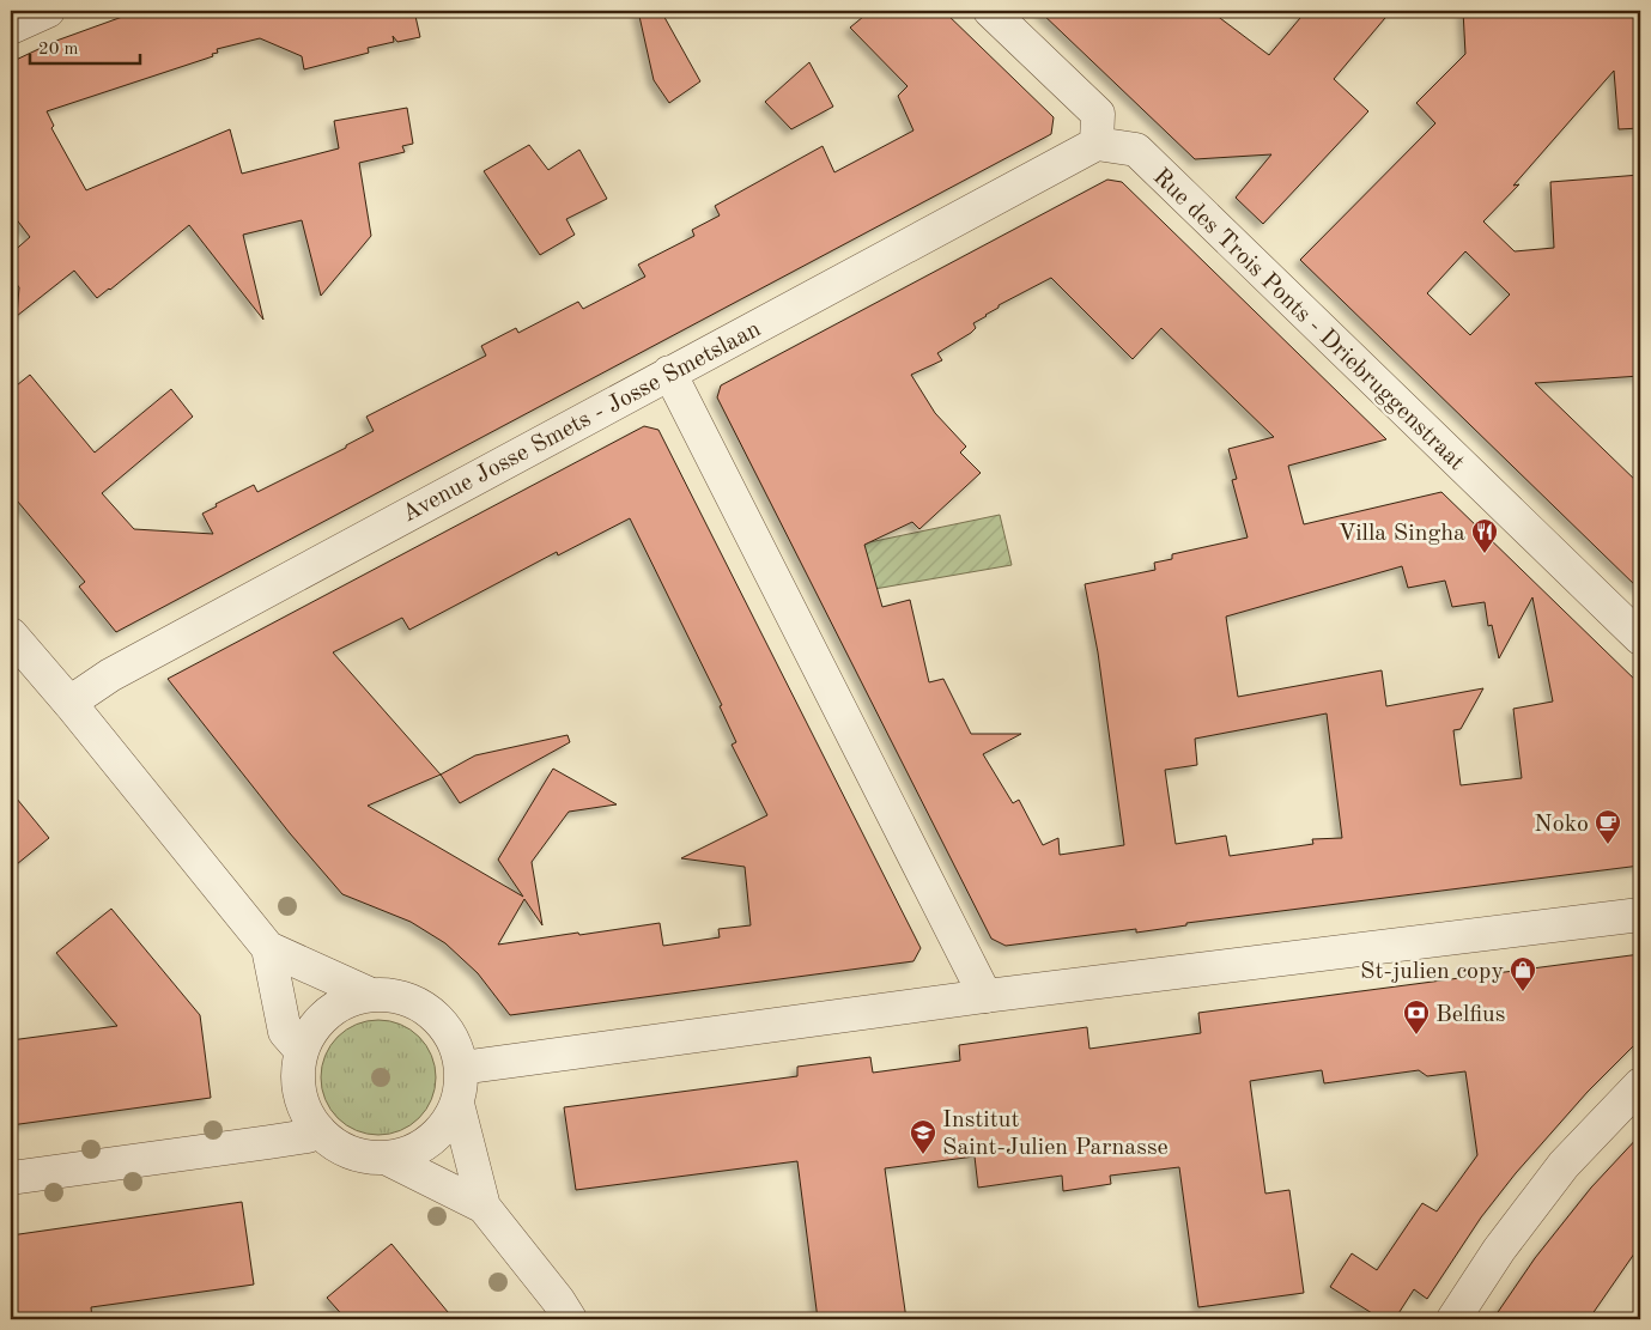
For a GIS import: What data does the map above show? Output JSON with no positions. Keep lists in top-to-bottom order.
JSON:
{
  "streets": {
    "street": ["Rue des Trois Ponts - Driebruggenstraat", "Avenue Josse Smets - Josse Smetslaan"]
  },
  "crossings": [
    ["Rue des Trois Ponts - Driebruggenstraat", "Avenue Josse Smets - Josse Smetslaan"]
  ],
  "places": {
    "restaurant": ["Villa Singha"],
    "cafe": ["Noko"],
    "shop": ["St-julien copy"],
    "bank": ["Belfius"],
    "school or university": ["Institut Saint-Julien Parnasse"]
  },
  "scale_bar": "20 m"
}
